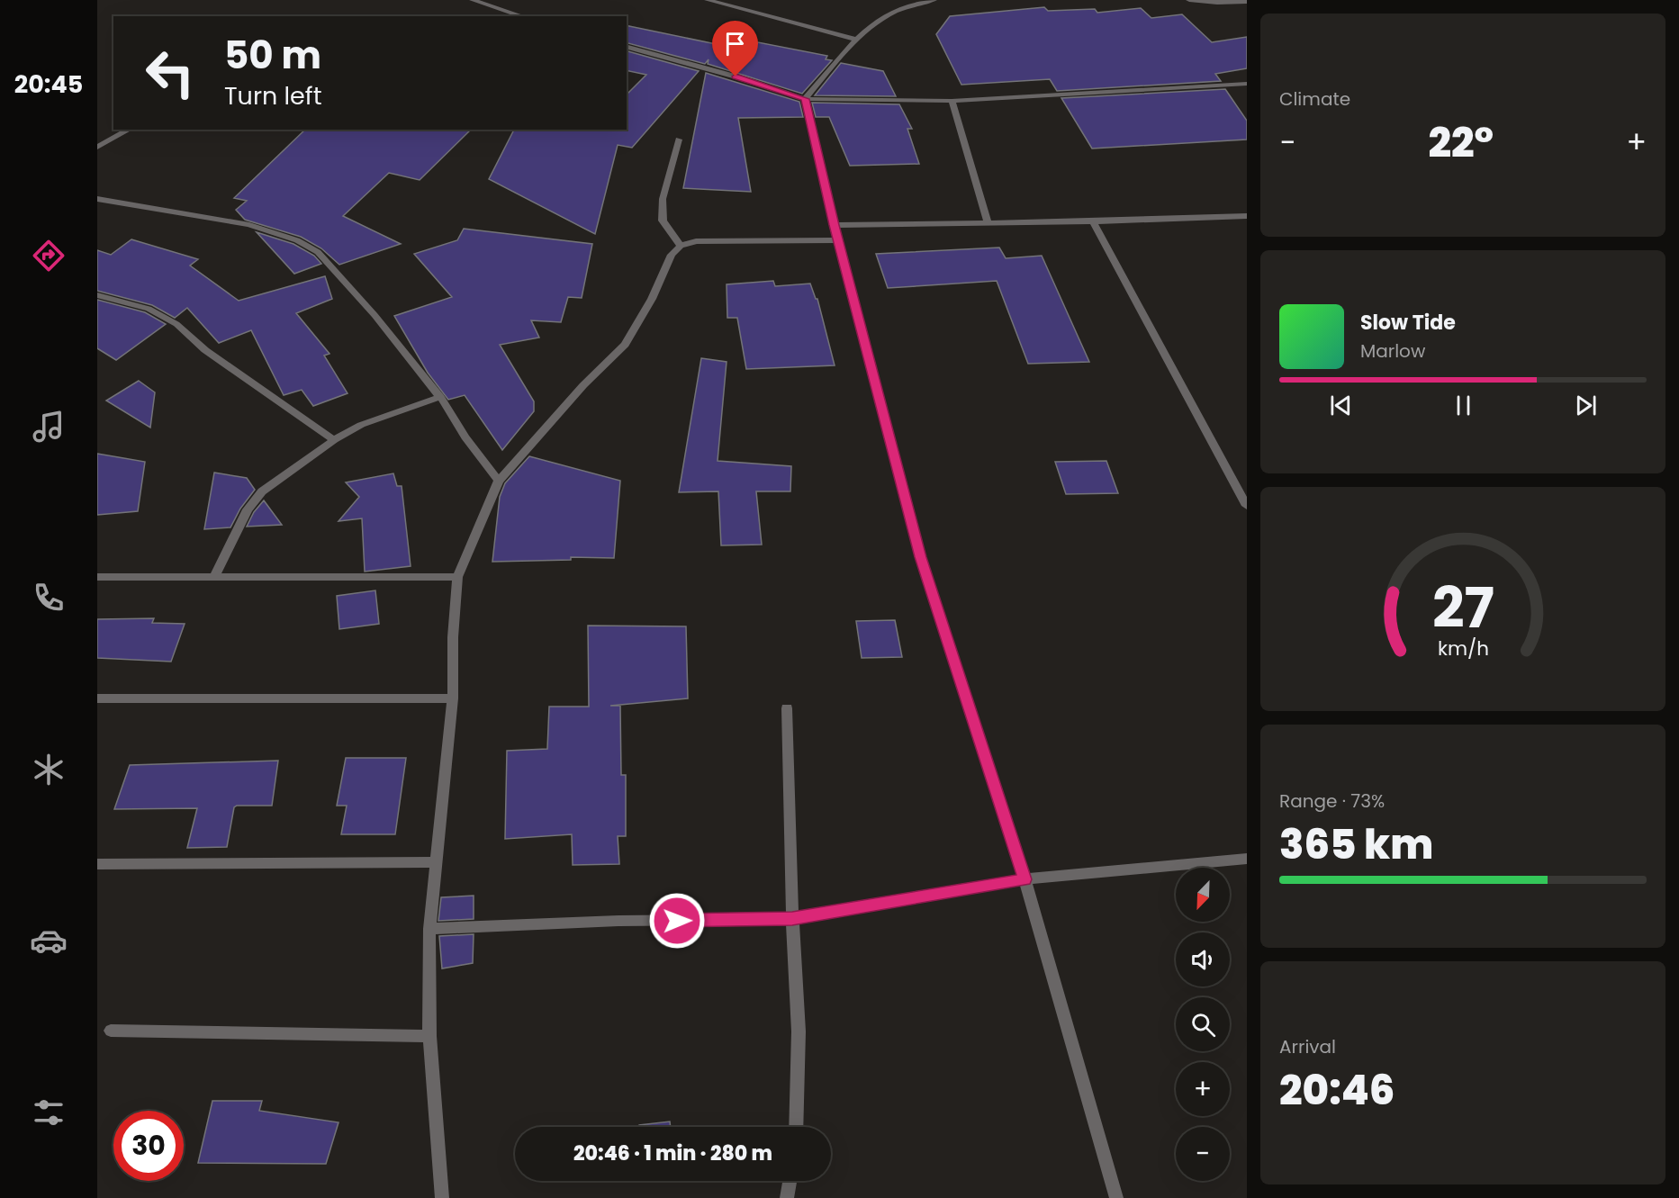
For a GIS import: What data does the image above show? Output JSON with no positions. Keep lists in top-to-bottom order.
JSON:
{
  "north": "bottom left",
  "page": {
    "tabs": "20:45",
    "tile": [
      "Climate",
      ["Range · 73%", "365 km"],
      ["Arrival", "20:46"]
    ],
    "turn": ["50 m", "Turn left"],
    "heat": ["−", "22°", "+"],
    "song": ["Slow Tide", "Marlow"],
    "map_buttons": ["+", "−"],
    "limit": "30",
    "trip": "20:46 · 1 min · 280 m",
    "gauge": ["27", "km/h"]
  }
}
